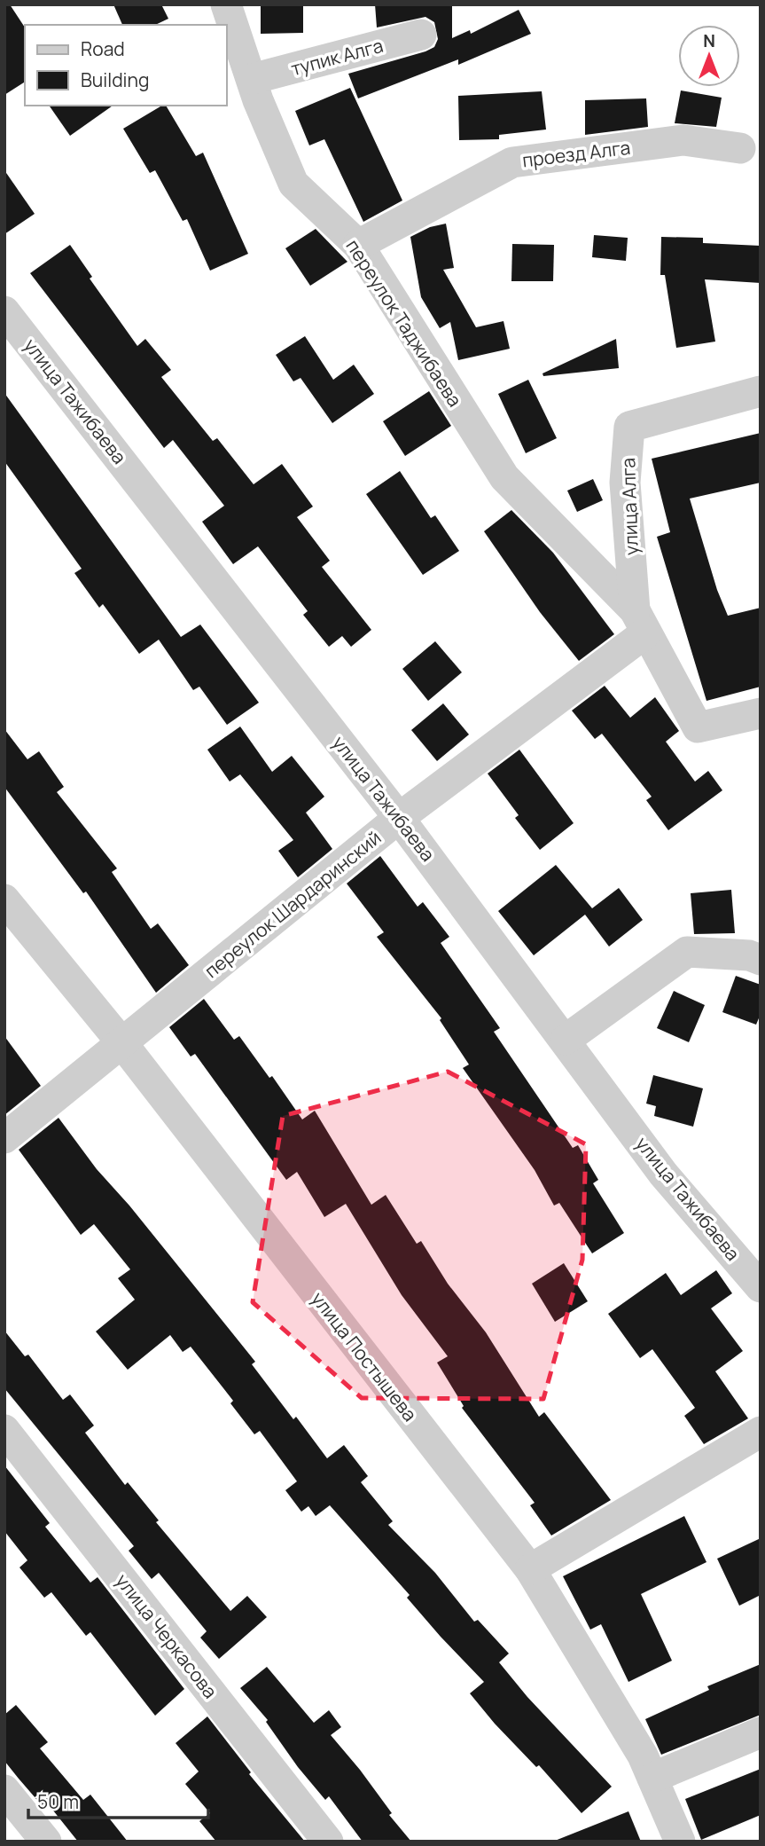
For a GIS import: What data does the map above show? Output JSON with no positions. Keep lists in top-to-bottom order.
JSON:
{
  "streets": {
    "street": [
      "тупик Алга",
      "проезд Алга",
      "переулок Таджибаева",
      "улица Тажибаева",
      "улица Алга",
      "переулок Шардаринский",
      "улица Постышева",
      "улица Черкасова"
    ]
  },
  "crossings": [
    ["тупик Алга", "переулок Таджибаева"],
    ["проезд Алга", "переулок Таджибаева"],
    ["переулок Таджибаева", "улица Алга"],
    ["переулок Таджибаева", "переулок Шардаринский"],
    ["улица Тажибаева", "переулок Шардаринский"],
    ["улица Алга", "переулок Шардаринский"],
    ["переулок Шардаринский", "улица Постышева"]
  ],
  "legend": ["Road", "Building"],
  "scale_bar": "50 m",
  "north": "top"
}
